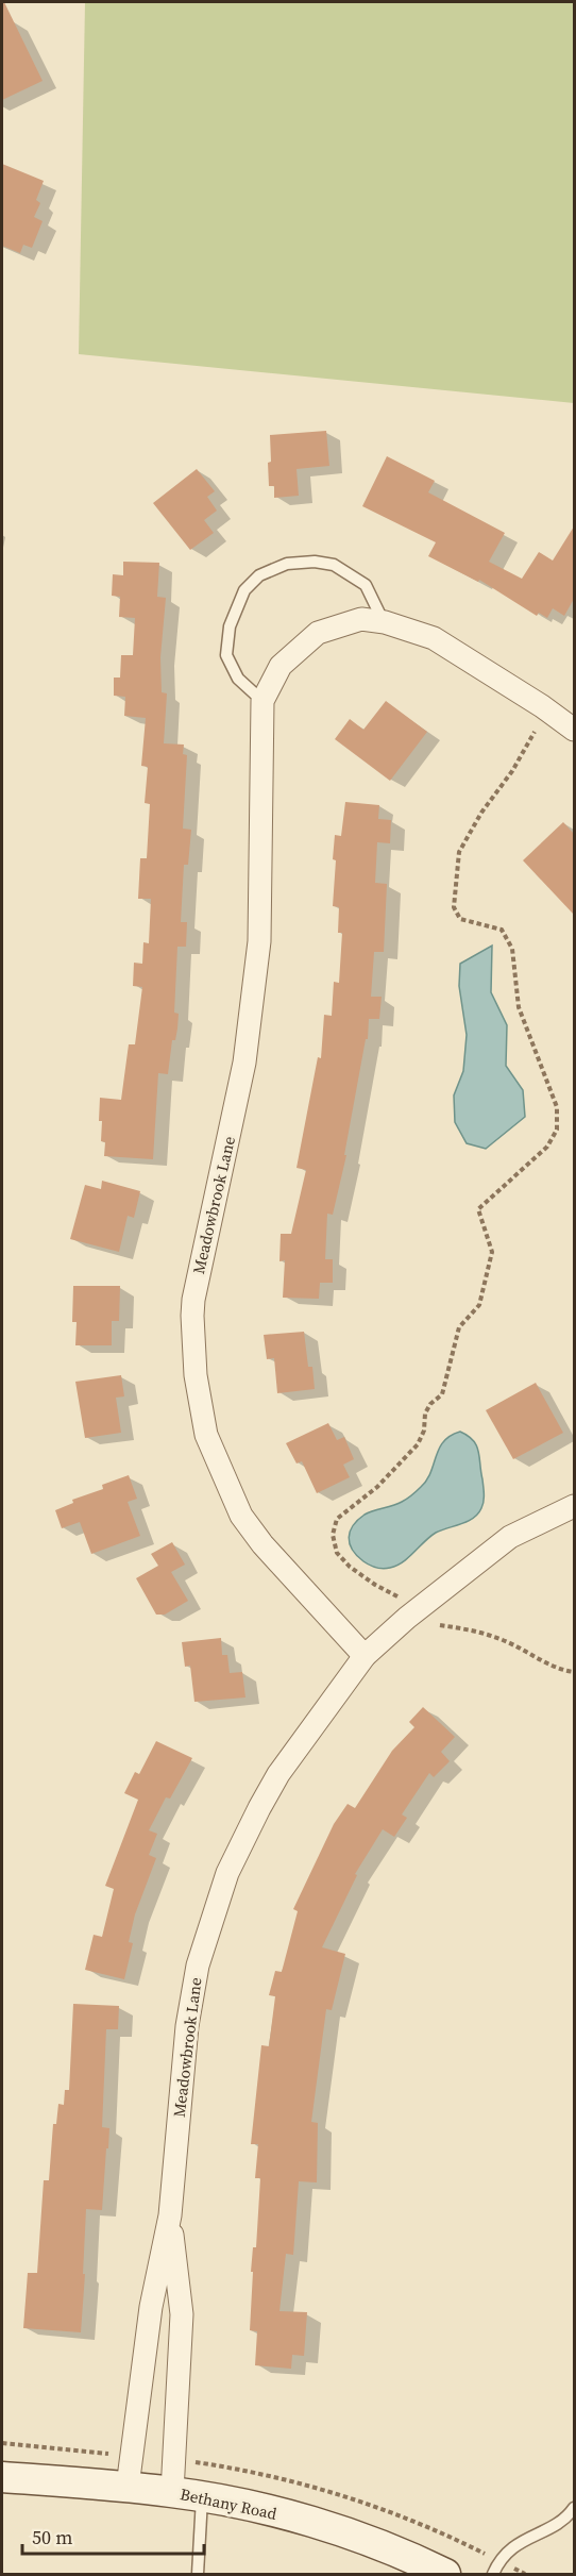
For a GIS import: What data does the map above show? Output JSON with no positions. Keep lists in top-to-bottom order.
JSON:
{
  "streets": {
    "main road": ["Bethany Road"],
    "street": ["Meadowbrook Lane"]
  },
  "crossings": [
    ["Meadowbrook Lane", "Bethany Road"]
  ],
  "scale_bar": "50 m"
}
